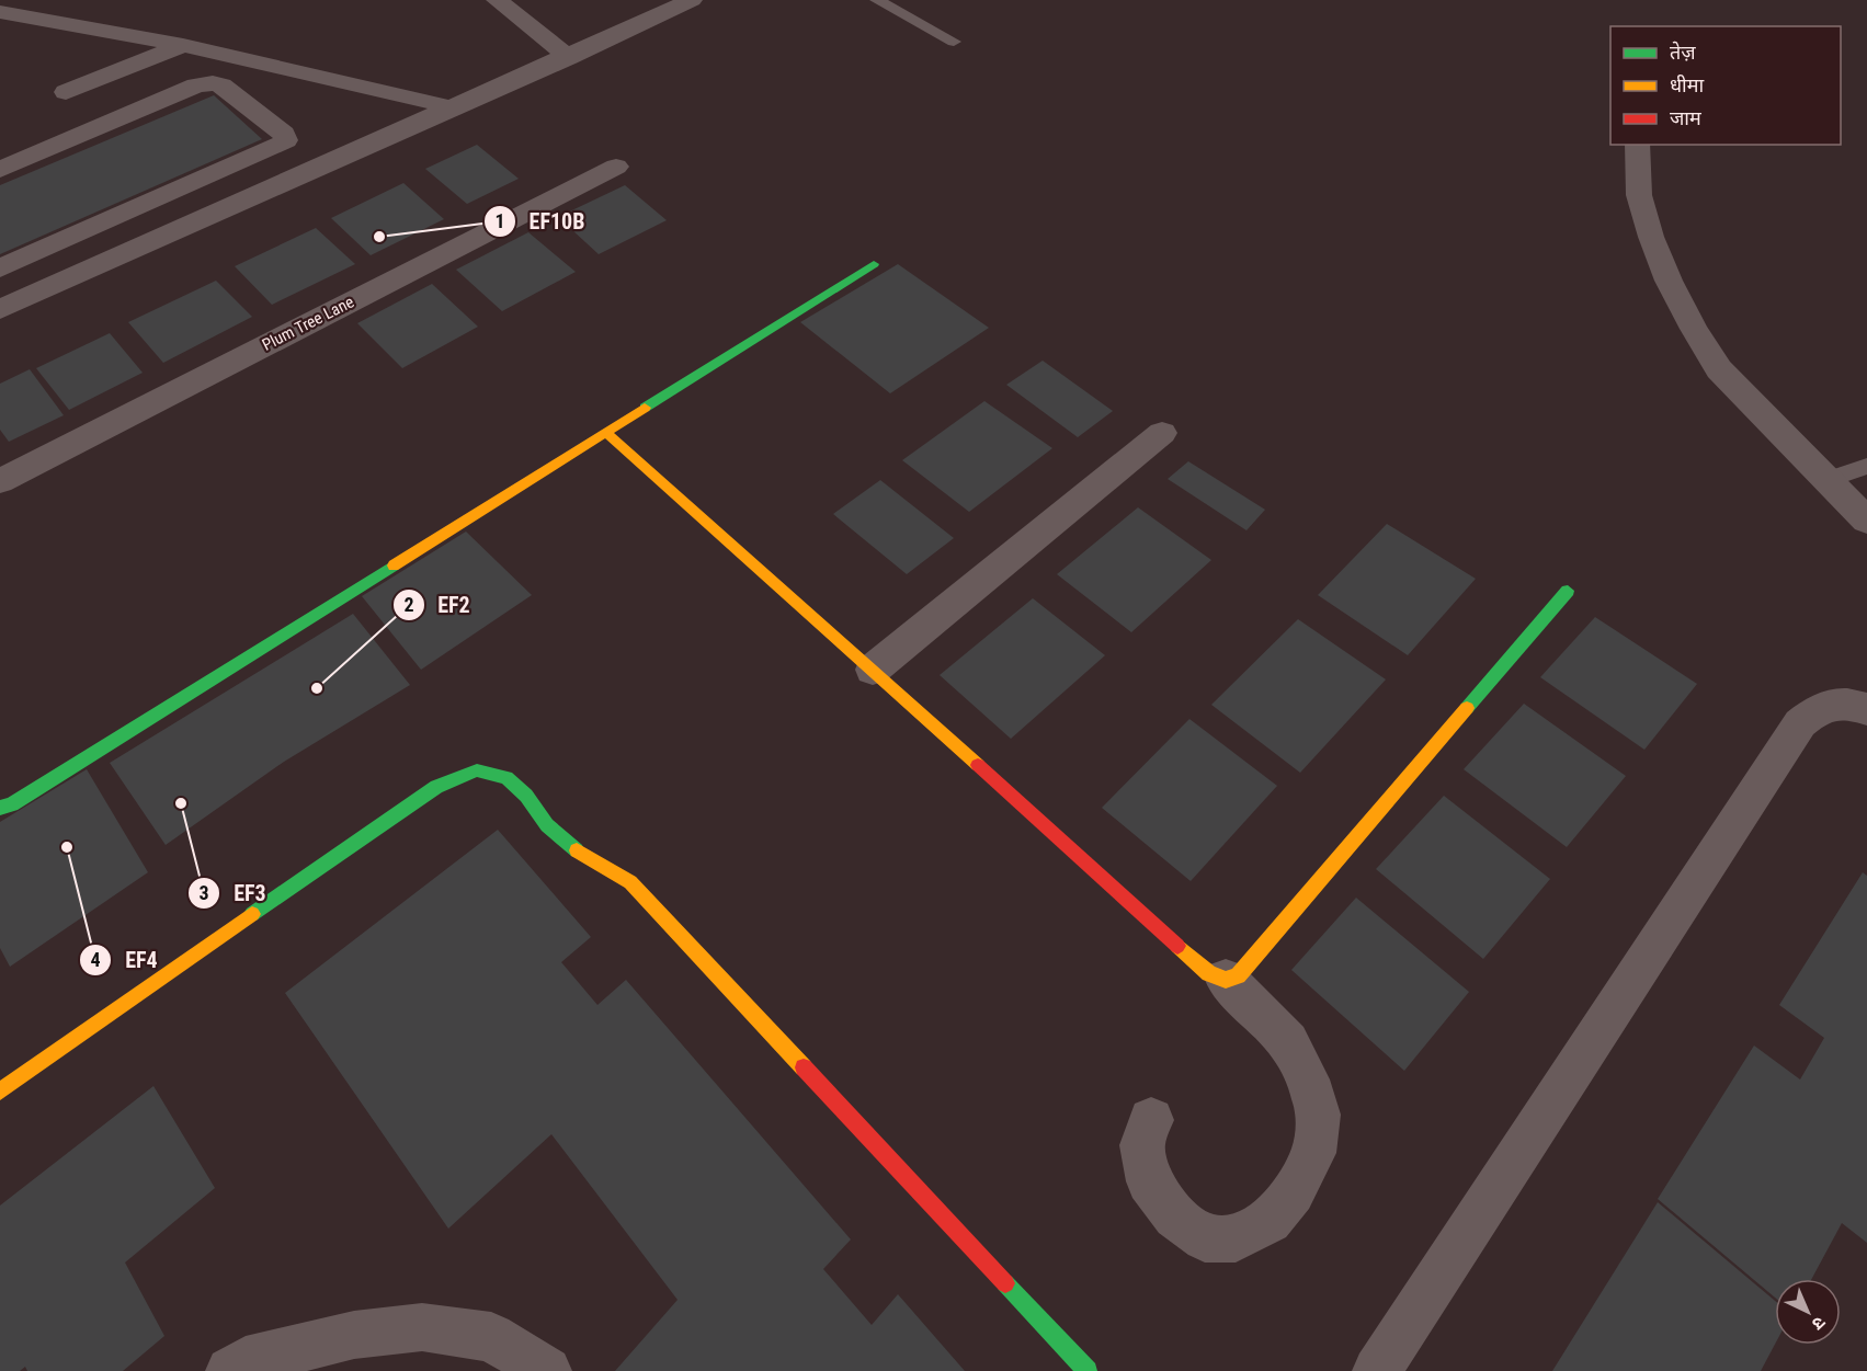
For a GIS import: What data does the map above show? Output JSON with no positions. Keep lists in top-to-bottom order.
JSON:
{
  "streets": {
    "street": ["Plum Tree Lane"]
  },
  "places": [
    "EF10B",
    "EF2",
    "EF3",
    "EF4"
  ],
  "legend": ["तेज़", "धीमा", "जाम"],
  "north": "bottom right"
}
